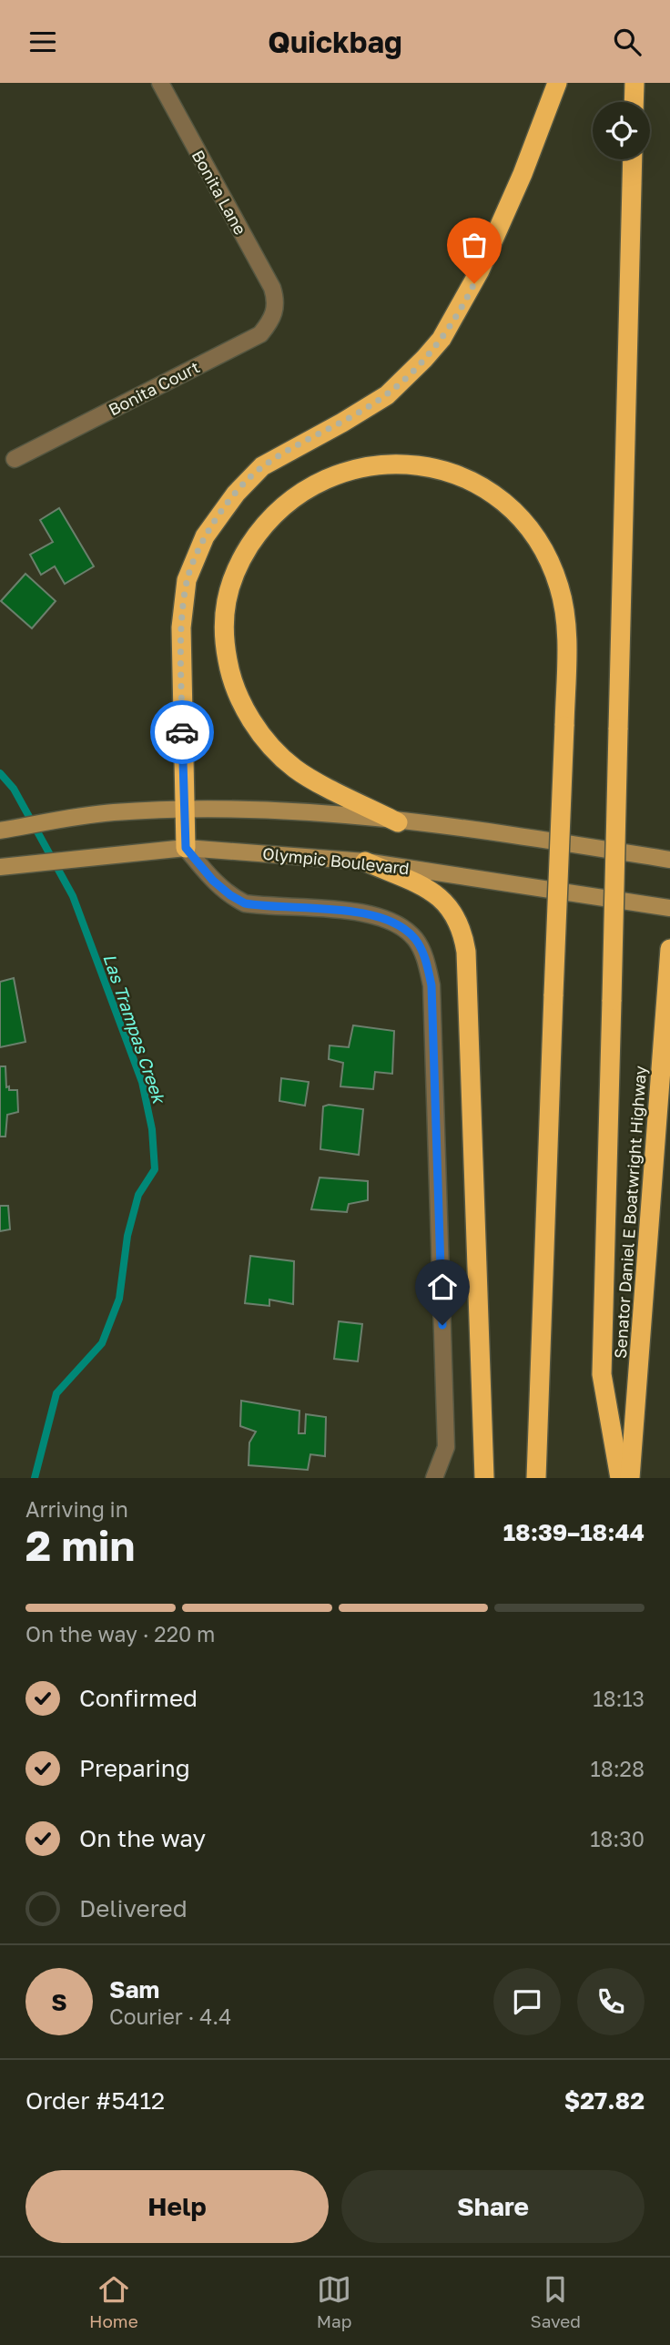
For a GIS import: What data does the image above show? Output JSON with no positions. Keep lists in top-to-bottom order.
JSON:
{
  "streets": {
    "highway": ["Senator Daniel E Boatwright Highway"],
    "main road": ["Olympic Boulevard"],
    "street": ["Bonita Lane", "Bonita Court"]
  },
  "crossings": [
    ["Bonita Lane", "Bonita Court"]
  ],
  "water": ["Las Trampas Creek"],
  "page": {
    "header": "Quickbag",
    "heading": ["2 min", "Arriving in", "18:39–18:44"],
    "panel": [
      "Sam",
      "Courier · 4.4",
      "Order #5412",
      "$27.82"
    ],
    "bar": "On the way · 220 m",
    "list": [
      ["Confirmed", "18:13"],
      ["Preparing", "18:28"],
      ["On the way", "18:30"],
      "Delivered"
    ],
    "round": "S",
    "buttons": ["Help", "Share"],
    "tabs": ["Home", "Map", "Saved"]
  }
}
